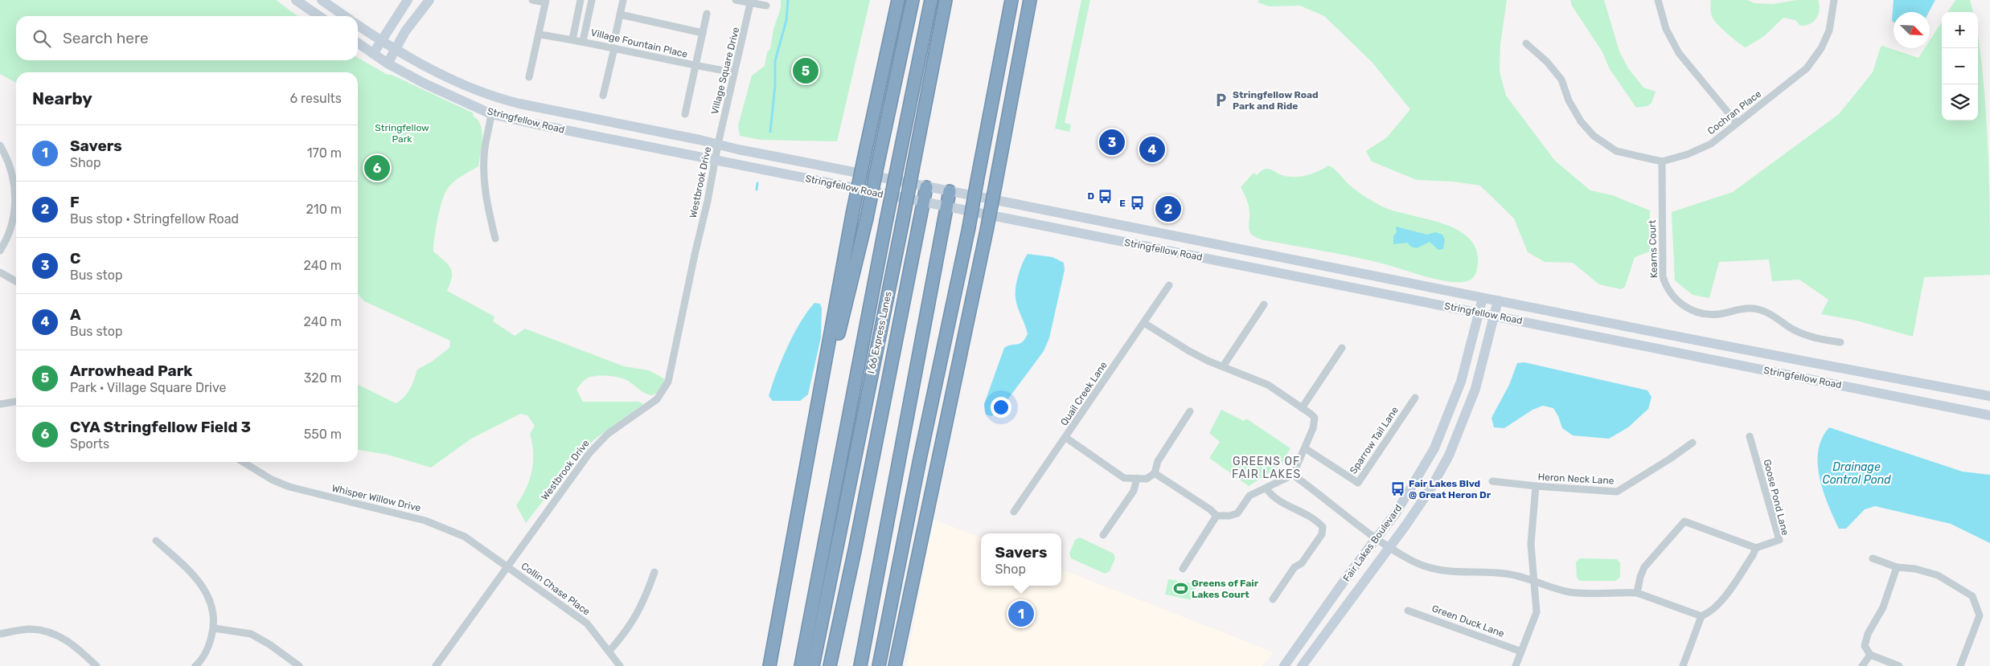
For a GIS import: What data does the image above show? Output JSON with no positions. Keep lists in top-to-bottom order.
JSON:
{
  "streets": {
    "highway": ["I 66 Express Lanes"],
    "main road": ["Stringfellow Road", "Fair Lakes Boulevard"],
    "street": [
      "Village Fountain Place",
      "Village Square Drive",
      "Cochran Place",
      "Westbrook Drive",
      "Kearns Court",
      "Quail Creek Lane",
      "Sparrow Tail Lane",
      "Heron Neck Lane",
      "Goose Pond Lane",
      "Whisper Willow Drive",
      "Collin Chase Place",
      "Green Duck Lane"
    ]
  },
  "crossings": [
    ["Village Fountain Place", "Village Square Drive"],
    ["Village Square Drive", "Stringfellow Road"],
    ["Village Square Drive", "Westbrook Drive"],
    ["Cochran Place", "Kearns Court"],
    ["Stringfellow Road", "Westbrook Drive"],
    ["Stringfellow Road", "Fair Lakes Boulevard"],
    ["Westbrook Drive", "Whisper Willow Drive"],
    ["Westbrook Drive", "Collin Chase Place"],
    ["Whisper Willow Drive", "Collin Chase Place"]
  ],
  "districts": ["GREENS OF FAIR LAKES"],
  "water": ["Drainage Control Pond"],
  "parks": ["Stringfellow Park"],
  "places": {
    "parking": ["Stringfellow Road Park and Ride"],
    "bus stop": ["D", "E", "Fair Lakes Blvd @ Great Heron Dr"],
    "sports": ["Greens of Fair Lakes Court"]
  },
  "north": "bottom right",
  "page": {
    "map_buttons": ["+", "−"],
    "search": "Search here",
    "pins": [
      "5",
      "3",
      "4",
      "6",
      "2",
      "1"
    ],
    "heading": ["Nearby", "6 results"],
    "list": [
      {
        "mark": "1",
        "name": "Savers",
        "note": "Shop",
        "value": "170 m"
      },
      {
        "mark": "2",
        "name": "F",
        "note": "Bus stop · Stringfellow Road",
        "value": "210 m"
      },
      {
        "mark": "3",
        "name": "C",
        "note": "Bus stop",
        "value": "240 m"
      },
      {
        "mark": "4",
        "name": "A",
        "note": "Bus stop",
        "value": "240 m"
      },
      {
        "mark": "5",
        "name": "Arrowhead Park",
        "note": "Park · Village Square Drive",
        "value": "320 m"
      },
      {
        "mark": "6",
        "name": "CYA Stringfellow Field 3",
        "note": "Sports",
        "value": "550 m"
      }
    ],
    "popup": ["Savers", "Shop"]
  }
}
